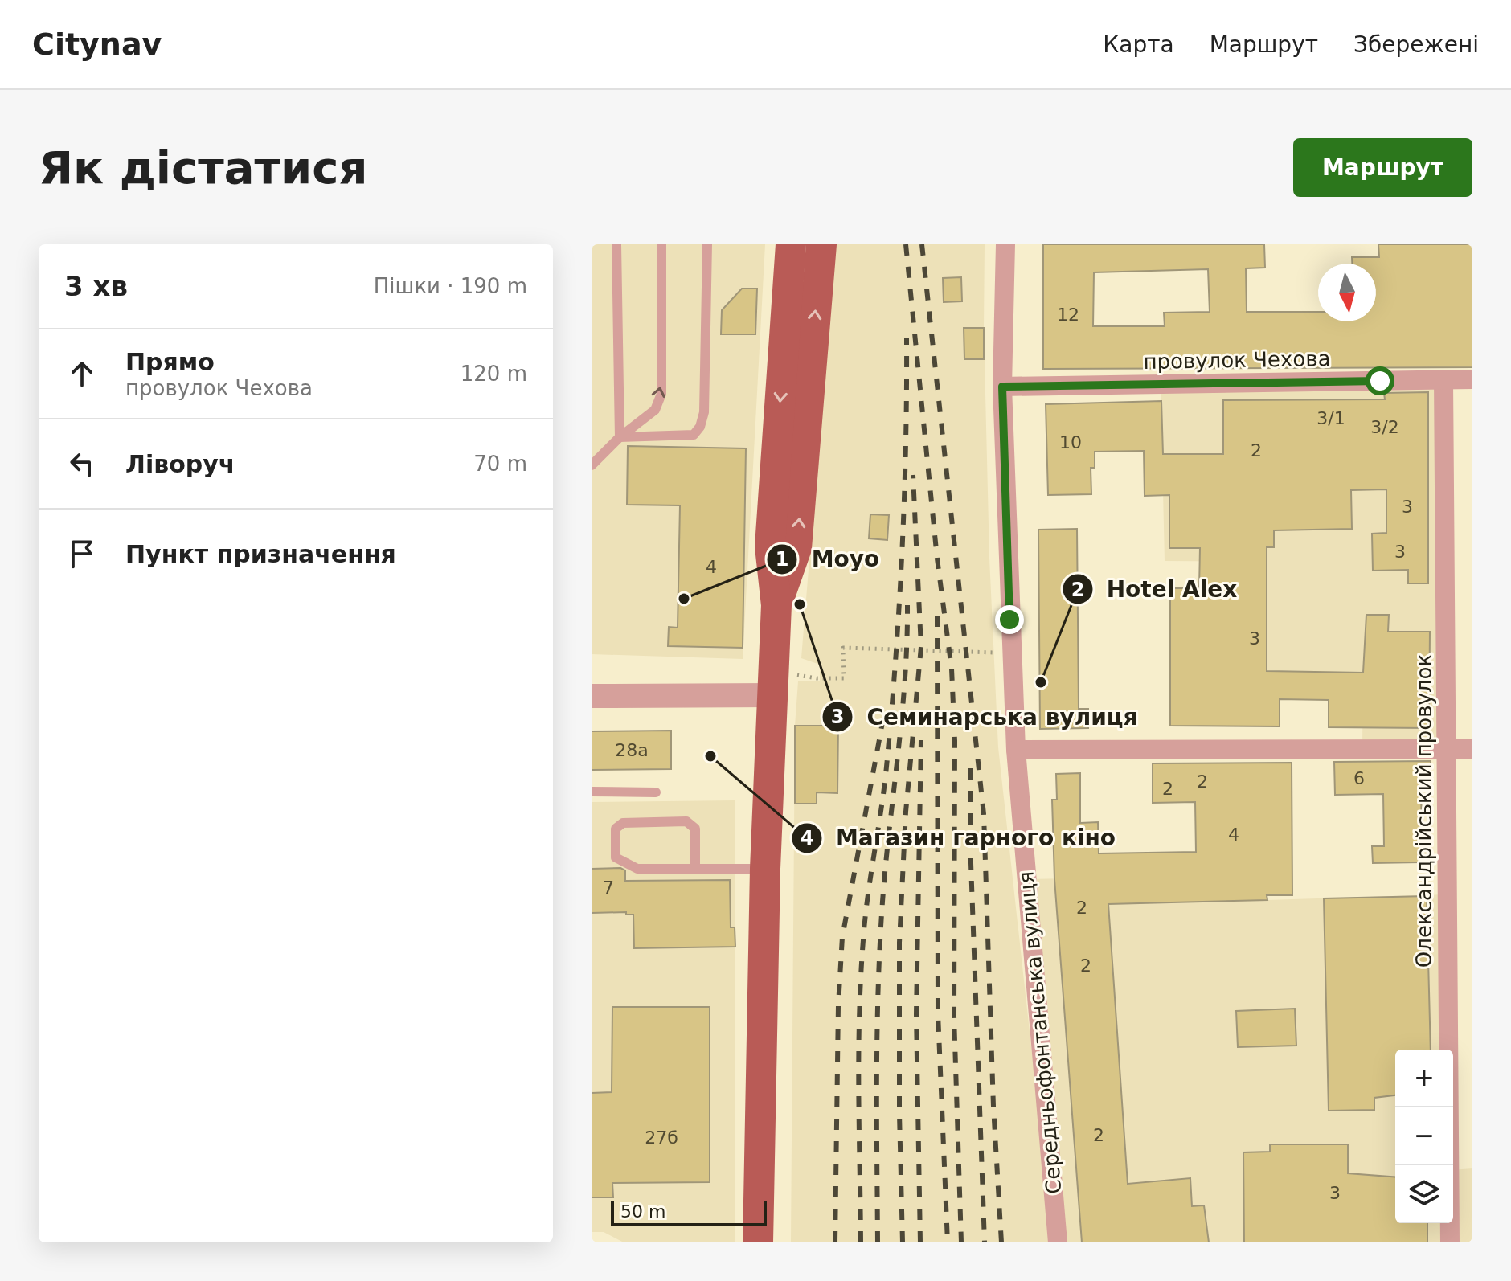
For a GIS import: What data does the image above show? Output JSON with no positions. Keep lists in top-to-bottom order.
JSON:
{
  "streets": {
    "street": ["провулок Чехова", "Олександрійський провулок", "Середньофонтанська вулиця"]
  },
  "crossings": [
    ["провулок Чехова", "Олександрійський провулок"],
    ["провулок Чехова", "Середньофонтанська вулиця"]
  ],
  "places": [
    "Moyo",
    "Семинарська вулиця",
    "Hotel Alex",
    "Магазин гарного кіно"
  ],
  "house_numbers": [
    "12",
    "3/1",
    "3/2",
    "10",
    "2",
    "3",
    "3",
    "4",
    "3",
    "28а",
    "6",
    "2",
    "2",
    "4",
    "7",
    "2",
    "2",
    "2",
    "27б",
    "3"
  ],
  "scale_bar": "50 m",
  "north": "bottom",
  "page": {
    "header": "Citynav",
    "nav": ["Карта", "Маршрут", "Збережені"],
    "buttons": "Маршрут",
    "title": "Як дістатися",
    "heading": ["3 хв", "Пішки · 190 m"],
    "list": [
      ["Прямо", "провулок Чехова", "120 m"],
      ["Ліворуч", "70 m"],
      "Пункт призначення"
    ],
    "map_buttons": ["+", "−"],
    "scale": "50 m"
  }
}
